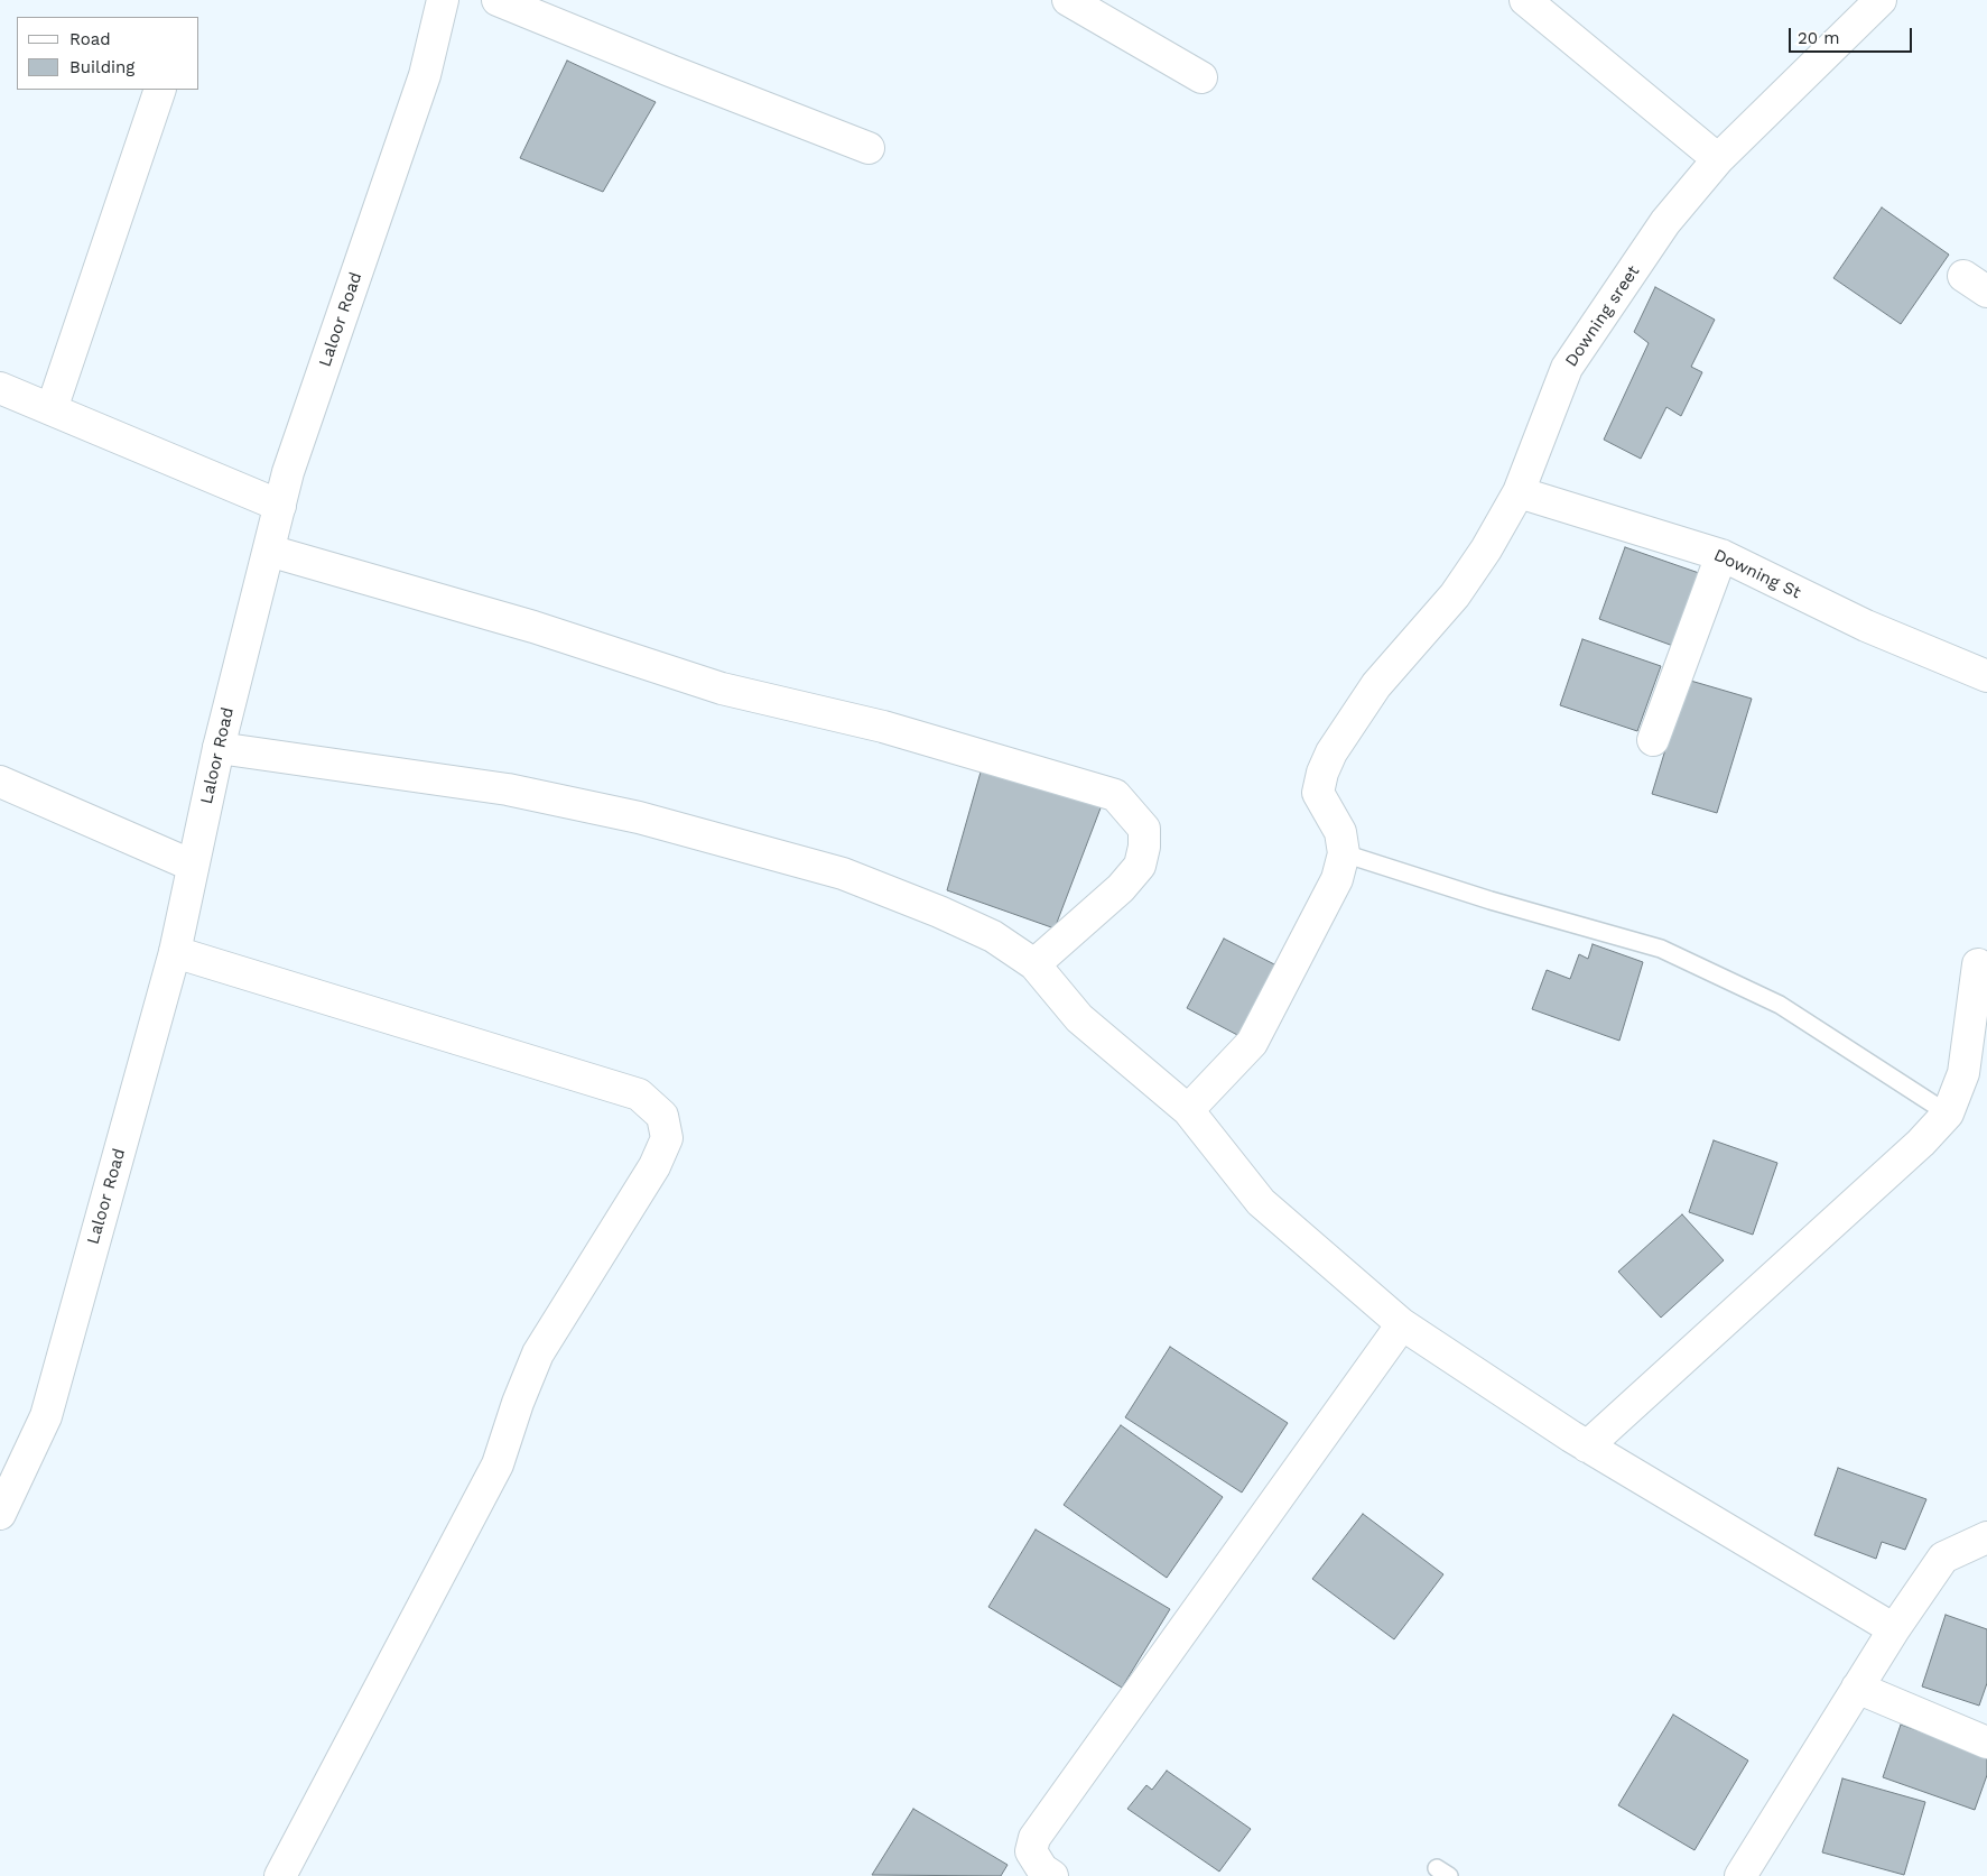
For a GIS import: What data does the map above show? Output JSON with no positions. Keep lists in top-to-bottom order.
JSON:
{
  "streets": {
    "street": ["Downing sreet", "Laloor Road", "Downing St"]
  },
  "crossings": [
    ["Downing sreet", "Downing St"]
  ],
  "legend": ["Road", "Building"],
  "scale_bar": "20 m"
}
